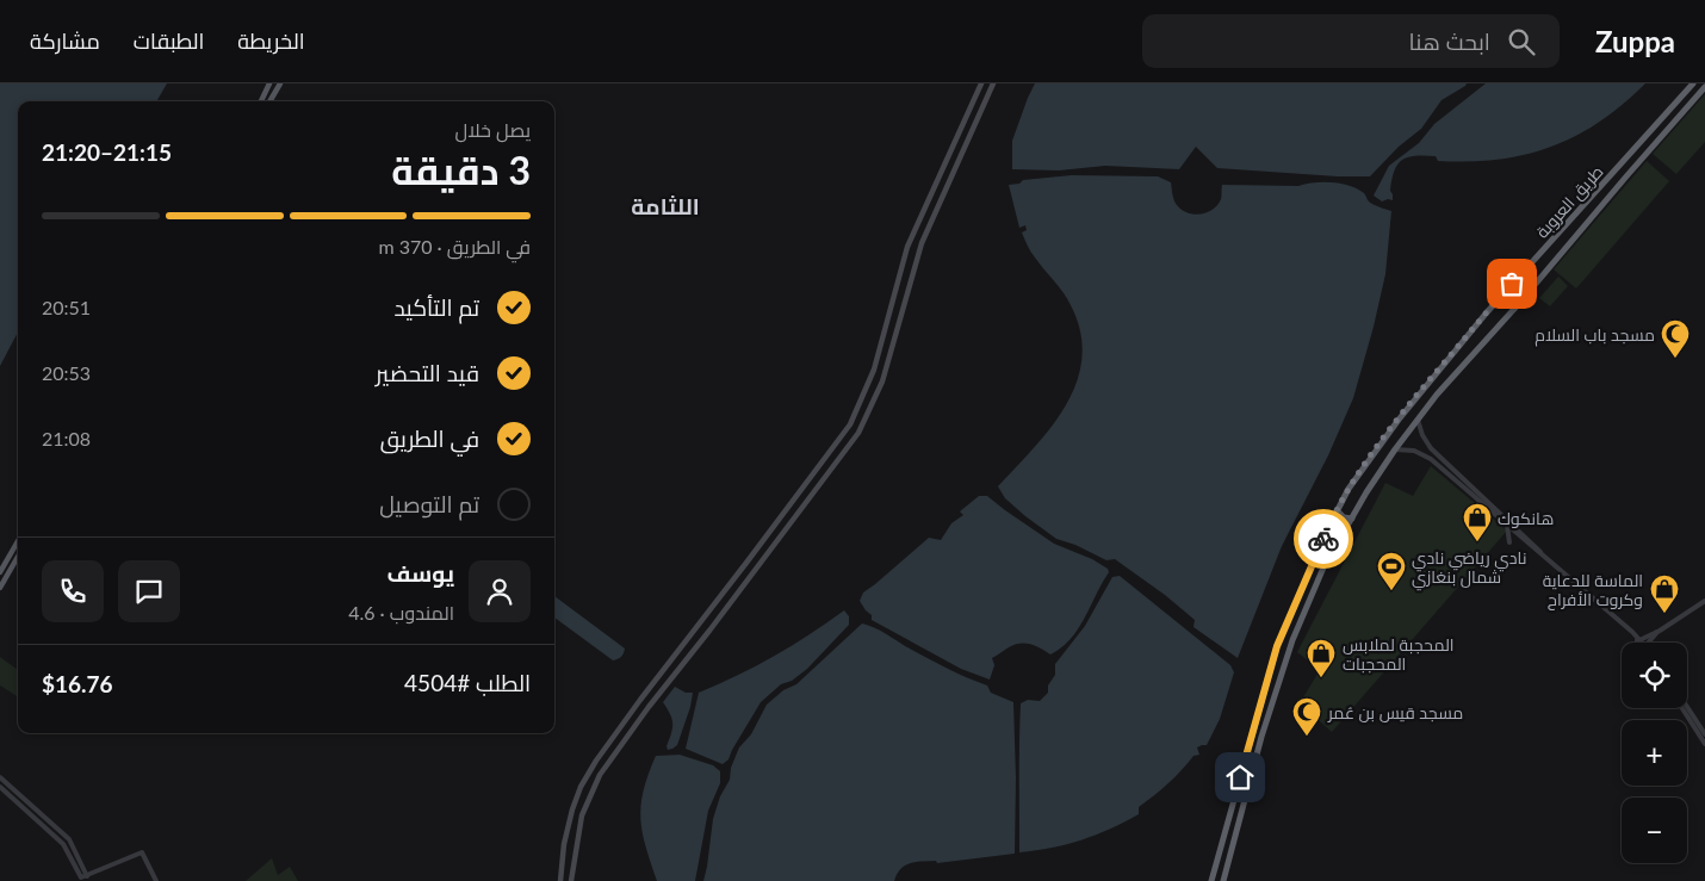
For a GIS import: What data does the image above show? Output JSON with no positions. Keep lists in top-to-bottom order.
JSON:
{
  "streets": {
    "highway": ["طريق العروبة"]
  },
  "districts": ["اللثامة"],
  "places": {
    "mosque": ["مسجد باب السلام", "مسجد قيس بن عُمر"],
    "shop": ["هانكوك", "الماسة للدعاية وكروت الأفراح", "المحجبة لملابس المحجبات"],
    "sports": ["نادي رياضي نادي شمال بنغازي"]
  },
  "page": {
    "header": "Zuppa",
    "search": "ابحث هنا",
    "nav": ["الخريطة", "الطبقات", "مشاركة"],
    "heading": ["3 دقيقة", "يصل خلال", "21:15–21:20"],
    "panel": [
      "يوسف",
      "المندوب · 4.6",
      "الطلب #4504",
      "$16.76"
    ],
    "bar": "في الطريق · 370 m",
    "list": [
      ["تم التأكيد", "20:51"],
      ["قيد التحضير", "20:53"],
      ["في الطريق", "21:08"],
      "تم التوصيل"
    ],
    "map_buttons": ["+", "−"]
  }
}
